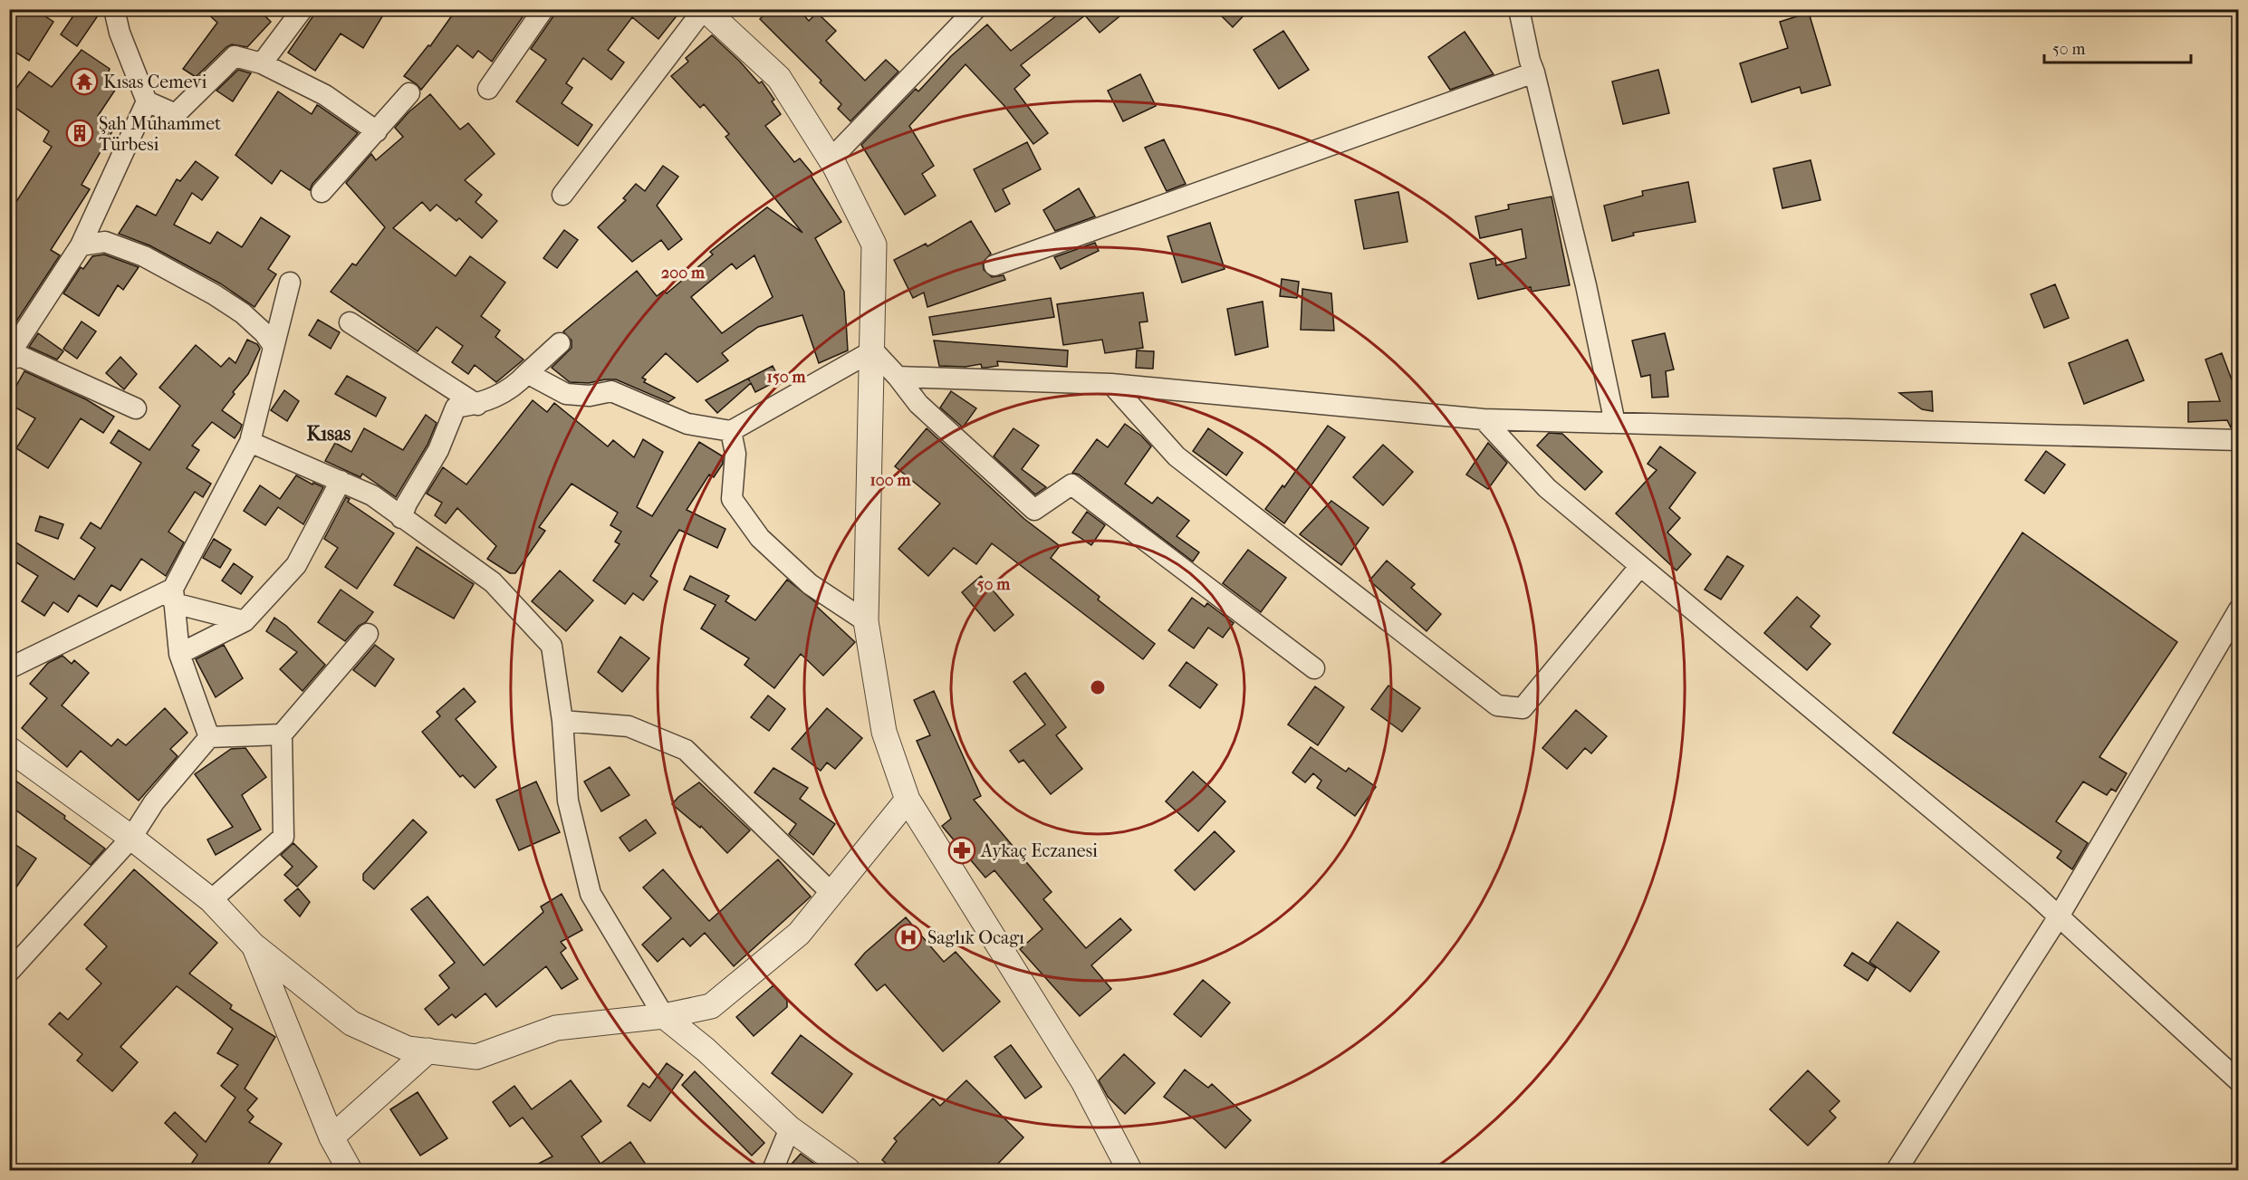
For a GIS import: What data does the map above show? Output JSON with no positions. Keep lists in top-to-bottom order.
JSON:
{
  "districts": ["Kısas"],
  "places": {
    "temple": ["Kısas Cemevi"],
    "building": ["Şah Muhammet Türbesi"],
    "pharmacy": ["Aykaç Eczanesi"],
    "hospital": ["Saglık Ocagı"]
  },
  "scale_bar": "50 m",
  "rings": [
    "200 m",
    "150 m",
    "100 m",
    "50 m"
  ]
}
